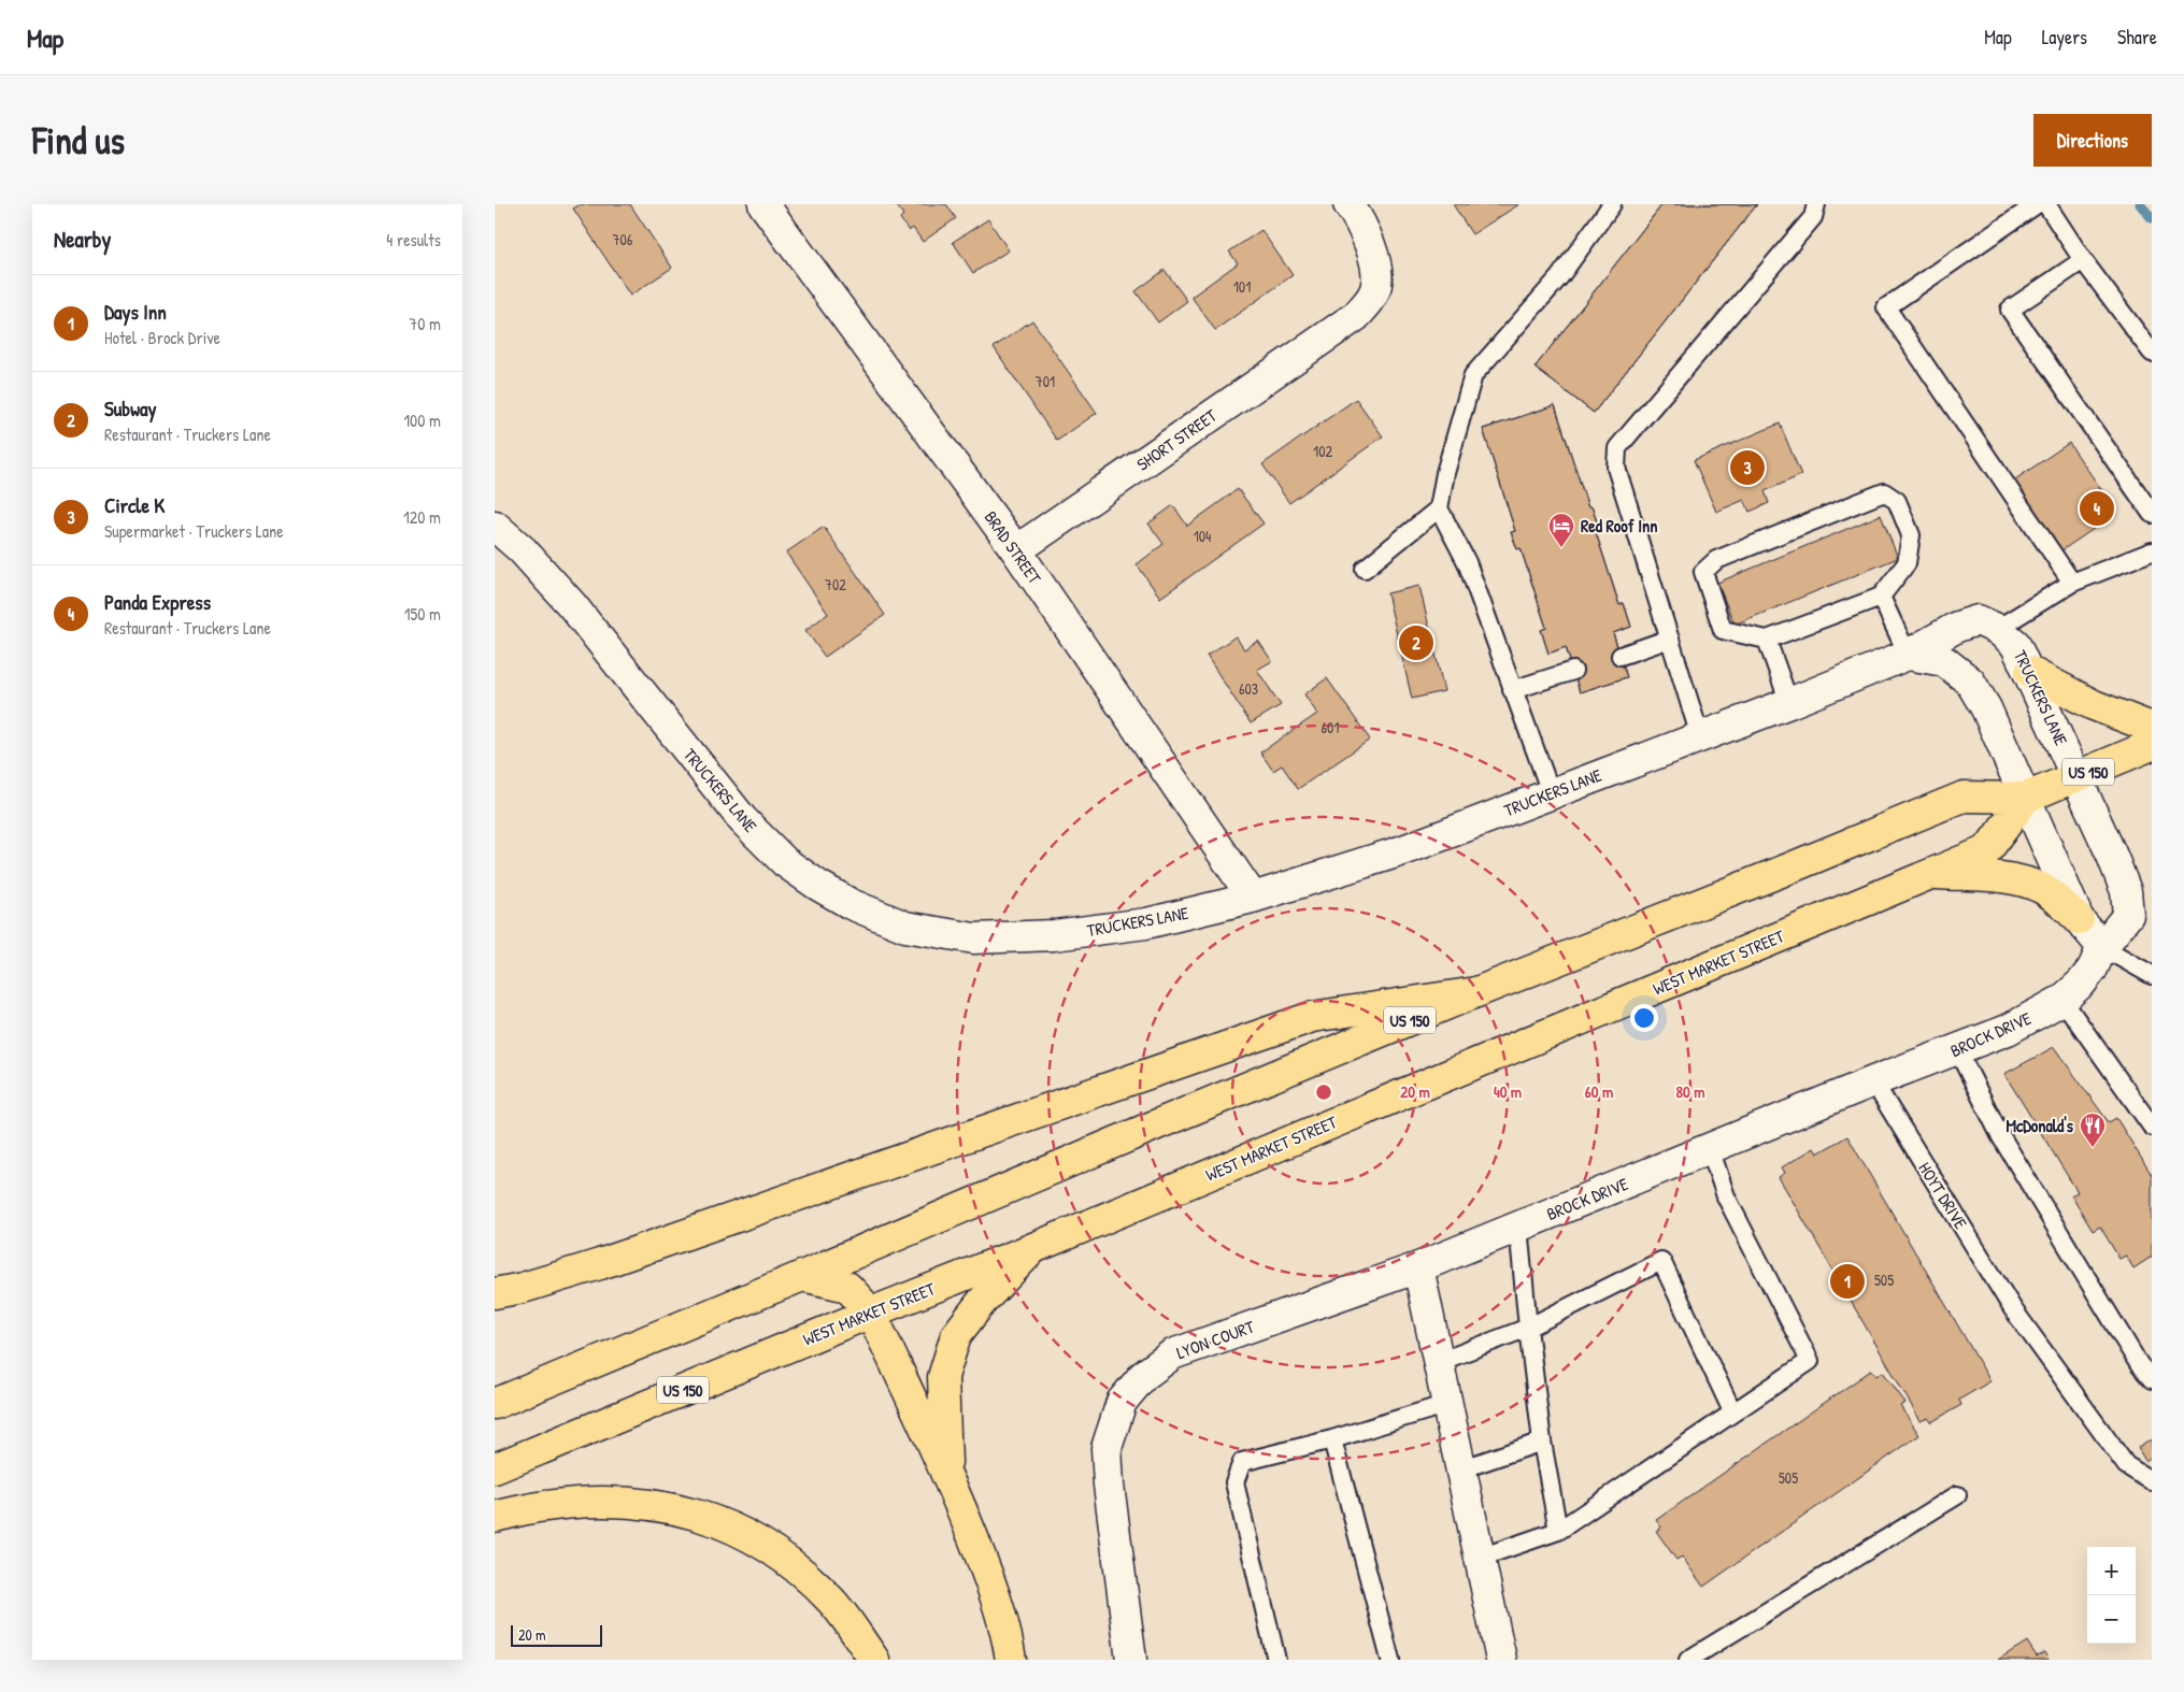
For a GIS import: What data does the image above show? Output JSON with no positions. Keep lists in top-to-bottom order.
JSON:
{
  "streets": {
    "main road": ["US 150", "WEST MARKET STREET"],
    "street": [
      "SHORT STREET",
      "BRAD STREET",
      "TRUCKERS LANE",
      "BROCK DRIVE",
      "LYON COURT"
    ],
    "lane": ["HOYT DRIVE"]
  },
  "crossings": [
    ["SHORT STREET", "BRAD STREET"],
    ["BRAD STREET", "TRUCKERS LANE"],
    ["TRUCKERS LANE", "US 150"],
    ["TRUCKERS LANE", "BROCK DRIVE"],
    ["US 150", "WEST MARKET STREET"],
    ["US 150", "BROCK DRIVE"],
    ["BROCK DRIVE", "HOYT DRIVE"],
    ["BROCK DRIVE", "LYON COURT"]
  ],
  "places": {
    "hotel": ["Red Roof Inn"],
    "restaurant": ["McDonald's"]
  },
  "house_numbers": [
    "706",
    "101",
    "701",
    "102",
    "104",
    "702",
    "603",
    "601",
    "505",
    "505"
  ],
  "scale_bar": "20 m",
  "page": {
    "header": "Map",
    "nav": ["Map", "Layers", "Share"],
    "buttons": "Directions",
    "title": "Find us",
    "heading": ["Nearby", "4 results"],
    "list": [
      {
        "mark": "1",
        "name": "Days Inn",
        "note": "Hotel · Brock Drive",
        "value": "70 m"
      },
      {
        "mark": "2",
        "name": "Subway",
        "note": "Restaurant · Truckers Lane",
        "value": "100 m"
      },
      {
        "mark": "3",
        "name": "Circle K",
        "note": "Supermarket · Truckers Lane",
        "value": "120 m"
      },
      {
        "mark": "4",
        "name": "Panda Express",
        "note": "Restaurant · Truckers Lane",
        "value": "150 m"
      }
    ],
    "pins": [
      "3",
      "4",
      "2",
      "1"
    ],
    "map_buttons": ["+", "−"],
    "scale": "20 m"
  },
  "rings": [
    "20 m",
    "40 m",
    "60 m",
    "80 m"
  ]
}
